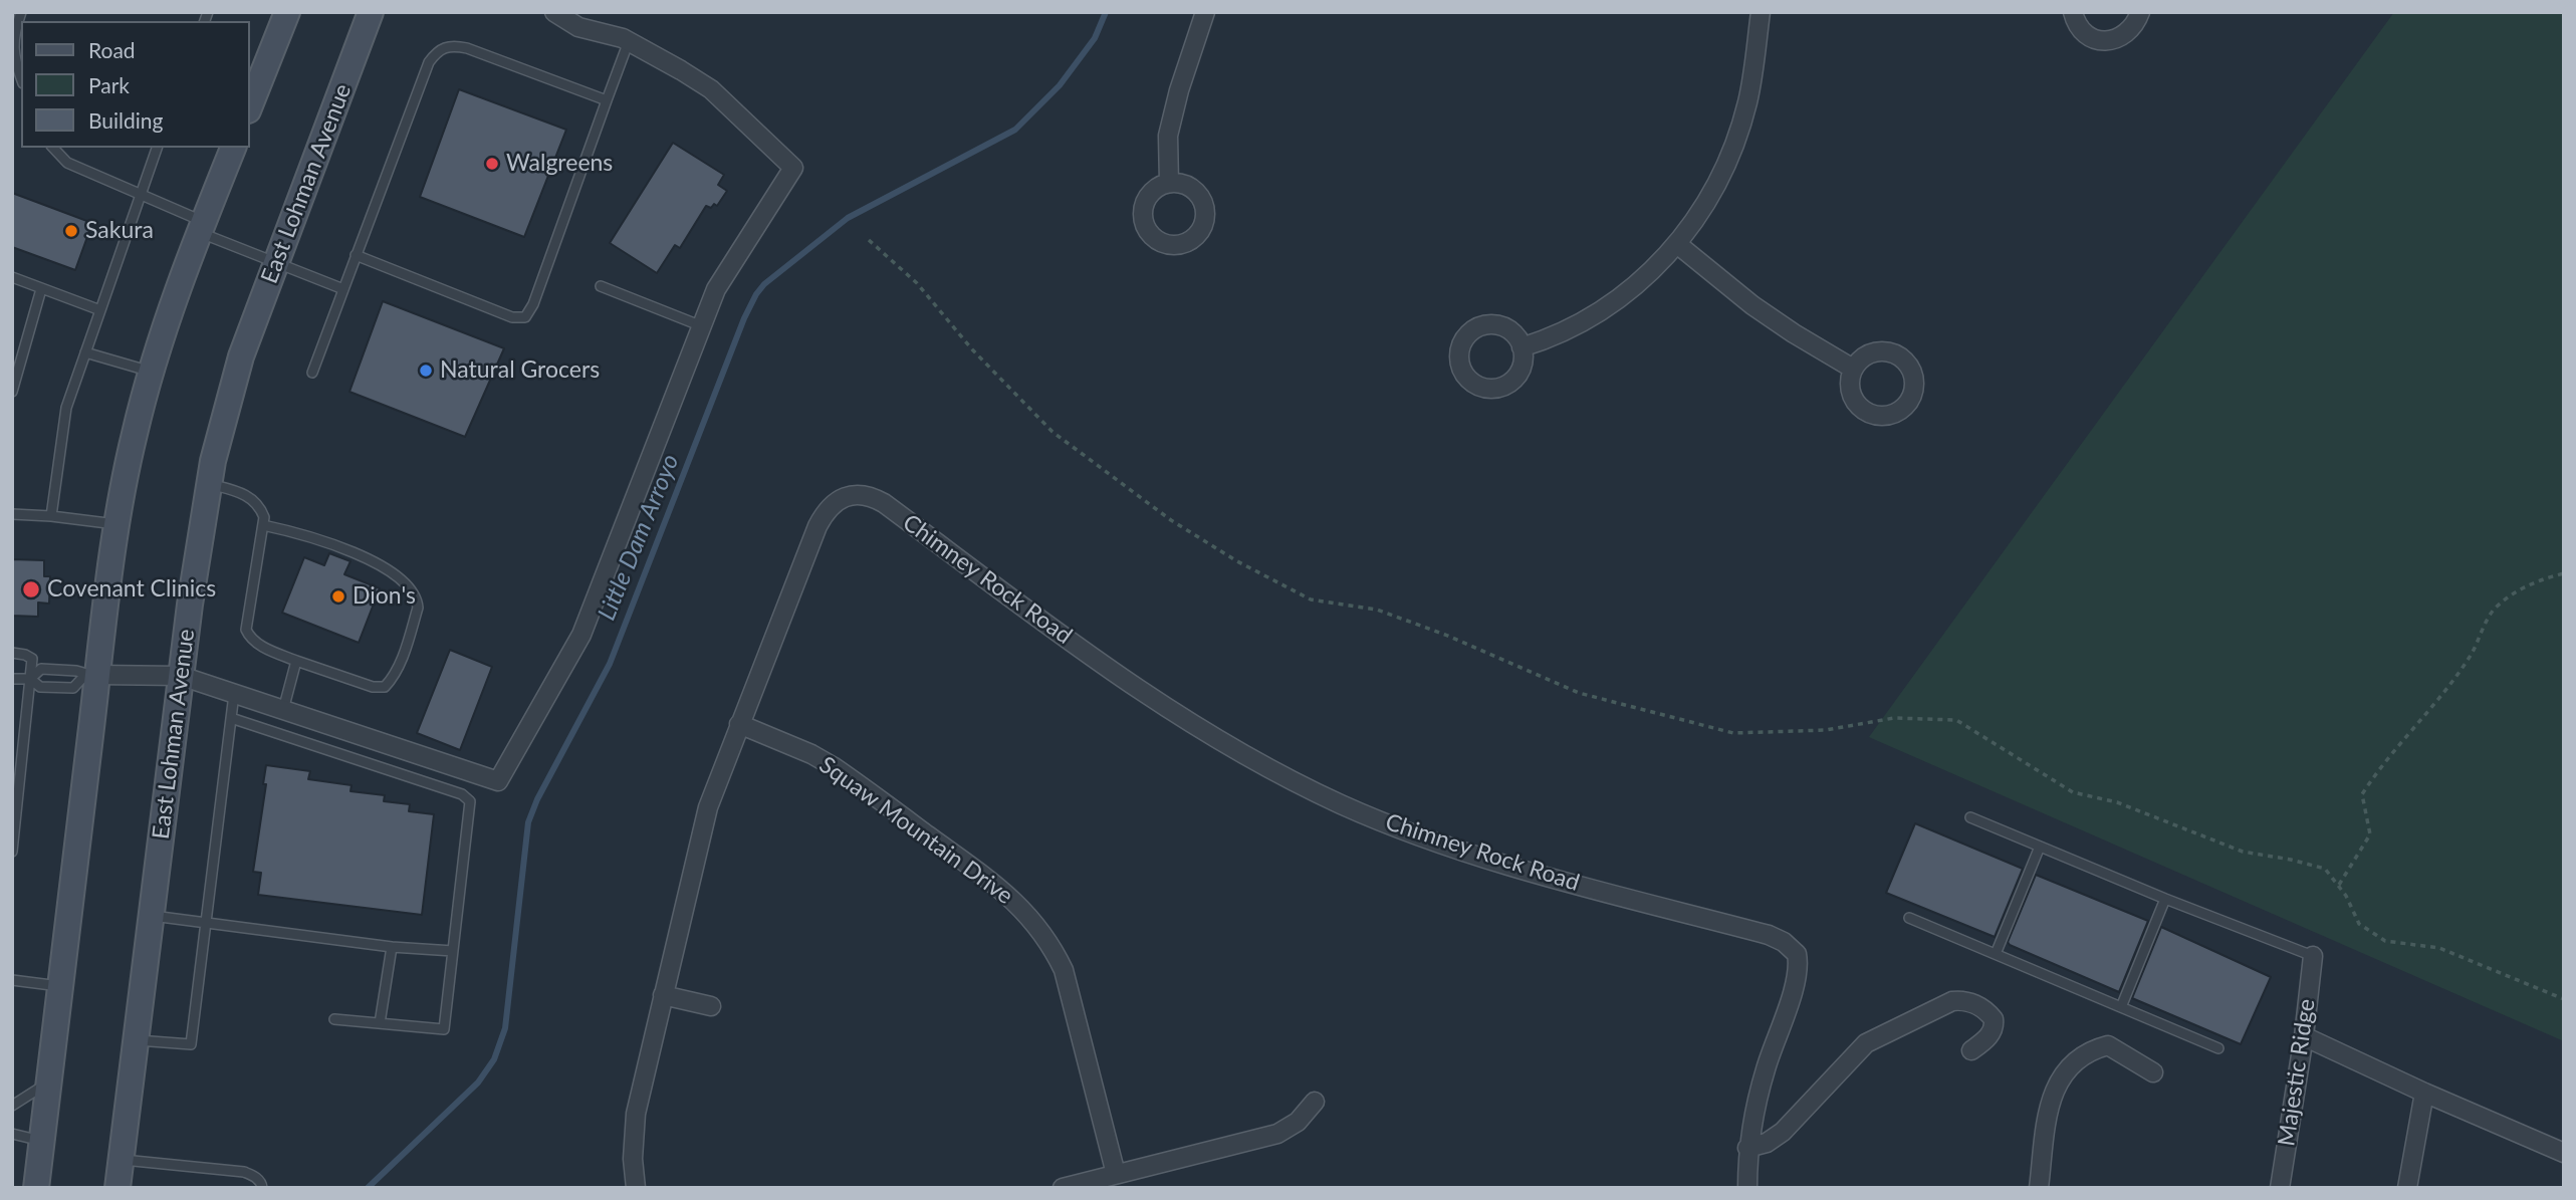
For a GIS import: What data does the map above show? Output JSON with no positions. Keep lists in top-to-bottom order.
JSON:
{
  "streets": {
    "main road": ["East Lohman Avenue"],
    "street": ["Chimney Rock Road", "Squaw Mountain Drive", "Majestic Ridge"]
  },
  "crossings": [
    ["Chimney Rock Road", "Squaw Mountain Drive"]
  ],
  "water": ["Little Dam Arroyo"],
  "places": [
    "Walgreens",
    "Sakura",
    "Natural Grocers",
    "Covenant Clinics",
    "Dion's"
  ],
  "legend": ["Road", "Park", "Building"]
}
